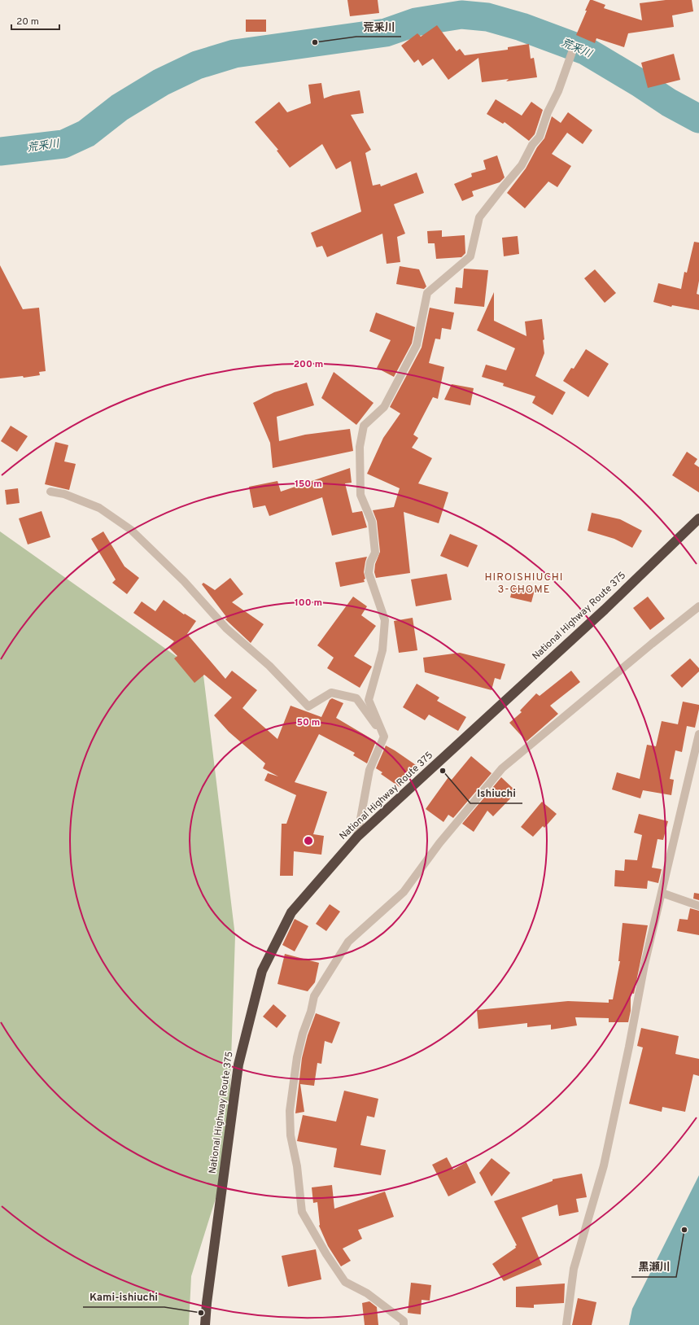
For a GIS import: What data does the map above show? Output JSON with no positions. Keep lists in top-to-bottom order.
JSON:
{
  "streets": {
    "highway": ["National Highway Route 375"]
  },
  "districts": ["HIROISHIUCHI 3-CHOME"],
  "water": ["荒釆川"],
  "places": [
    "荒釆川",
    "Ishiuchi",
    "黒瀬川",
    "Kami-ishiuchi"
  ],
  "scale_bar": "20 m",
  "rings": [
    "200 m",
    "150 m",
    "100 m",
    "50 m"
  ]
}
